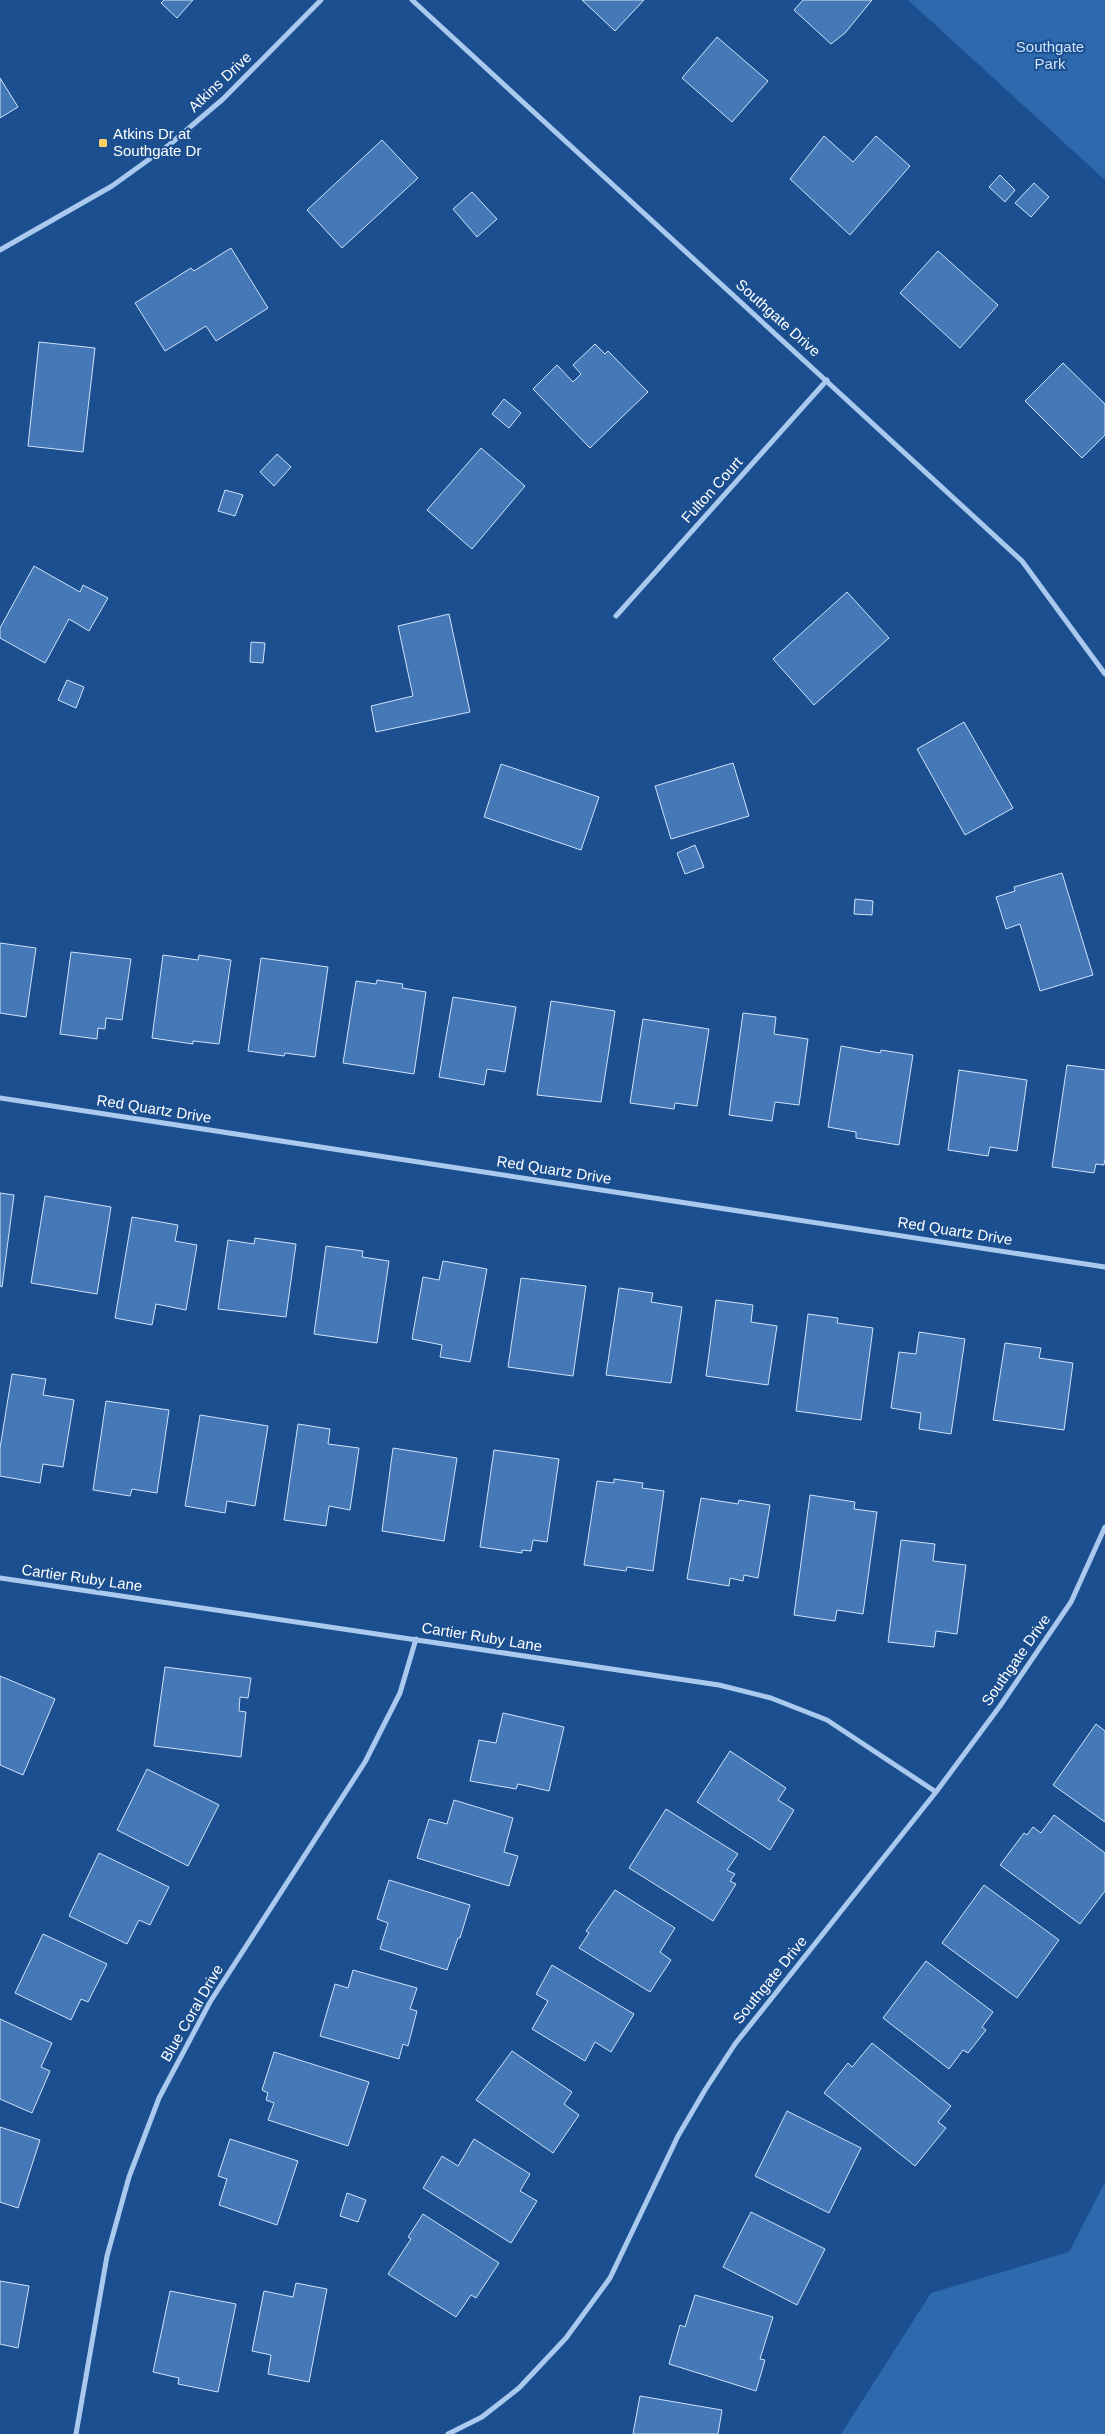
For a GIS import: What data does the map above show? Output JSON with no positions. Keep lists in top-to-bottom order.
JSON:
{
  "streets": {
    "street": [
      "Atkins Drive",
      "Southgate Drive",
      "Fulton Court",
      "Red Quartz Drive",
      "Cartier Ruby Lane",
      "Blue Coral Drive"
    ]
  },
  "crossings": [
    ["Southgate Drive", "Fulton Court"],
    ["Southgate Drive", "Cartier Ruby Lane"],
    ["Cartier Ruby Lane", "Blue Coral Drive"]
  ],
  "parks": ["Southgate Park"],
  "places": {
    "transit": ["Atkins Dr at Southgate Dr"]
  }
}
